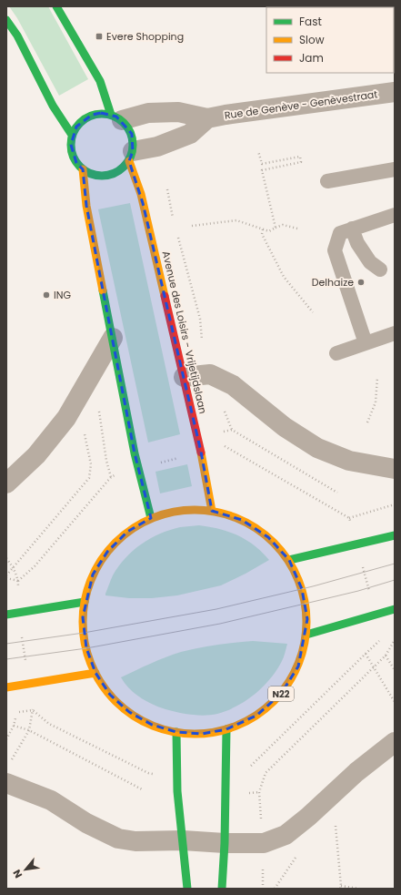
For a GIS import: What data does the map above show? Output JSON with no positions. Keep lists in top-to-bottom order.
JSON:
{
  "streets": {
    "street": ["Rue de Genève - Genèvestraat", "Avenue des Loisirs - Vrijetijdslaan", "N22"]
  },
  "crossings": [
    ["Rue de Genève - Genèvestraat", "Avenue des Loisirs - Vrijetijdslaan"],
    ["Avenue des Loisirs - Vrijetijdslaan", "N22"]
  ],
  "places": {
    "transit": ["Evere Shopping"],
    "other": ["Delhaize", "ING"]
  },
  "legend": ["Fast", "Slow", "Jam"],
  "north": "bottom left"
}
